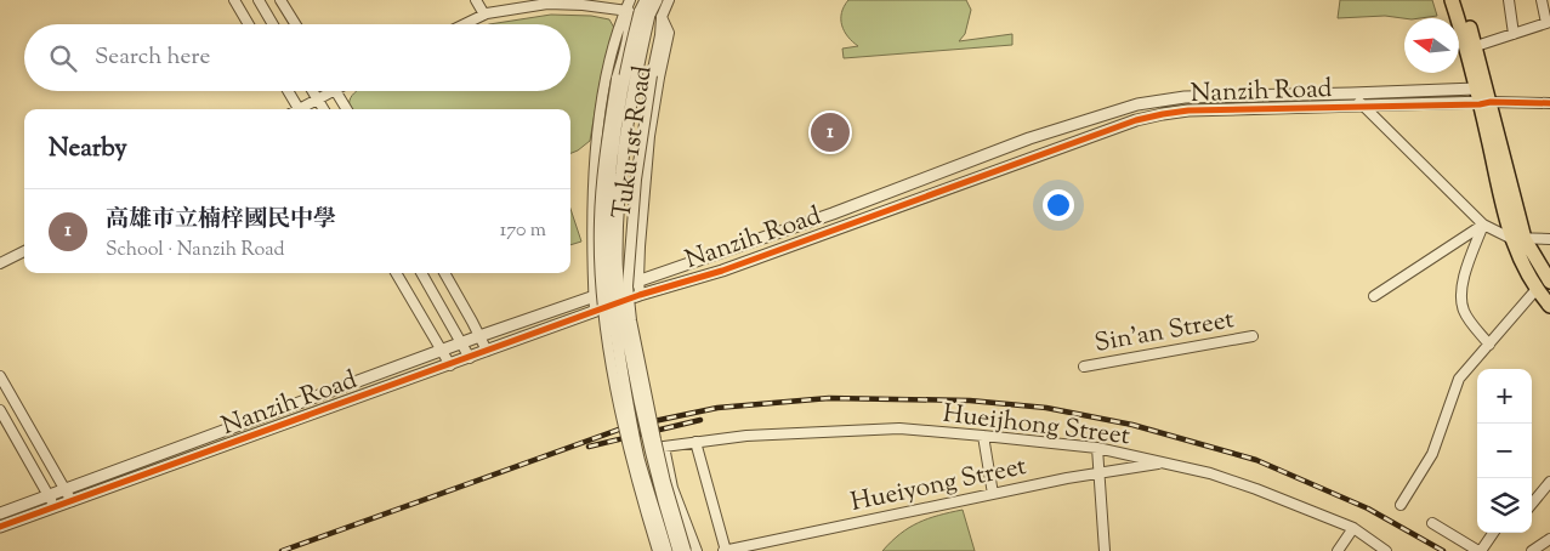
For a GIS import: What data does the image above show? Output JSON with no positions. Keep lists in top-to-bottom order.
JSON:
{
  "streets": {
    "street": [
      "Nanzih Road",
      "Tuku 1st Road",
      "Sin'an Street",
      "Hueijhong Street",
      "Hueiyong Street"
    ]
  },
  "crossings": [
    ["Nanzih Road", "Tuku 1st Road"],
    ["Hueijhong Street", "Hueiyong Street"]
  ],
  "north": "left",
  "page": {
    "search": "Search here",
    "heading": "Nearby",
    "pins": "1",
    "list": [
      {
        "mark": "1",
        "name": "高雄市立楠梓國民中學",
        "note": "School · Nanzih Road",
        "value": "170 m"
      }
    ],
    "map_buttons": ["+", "−"]
  }
}
